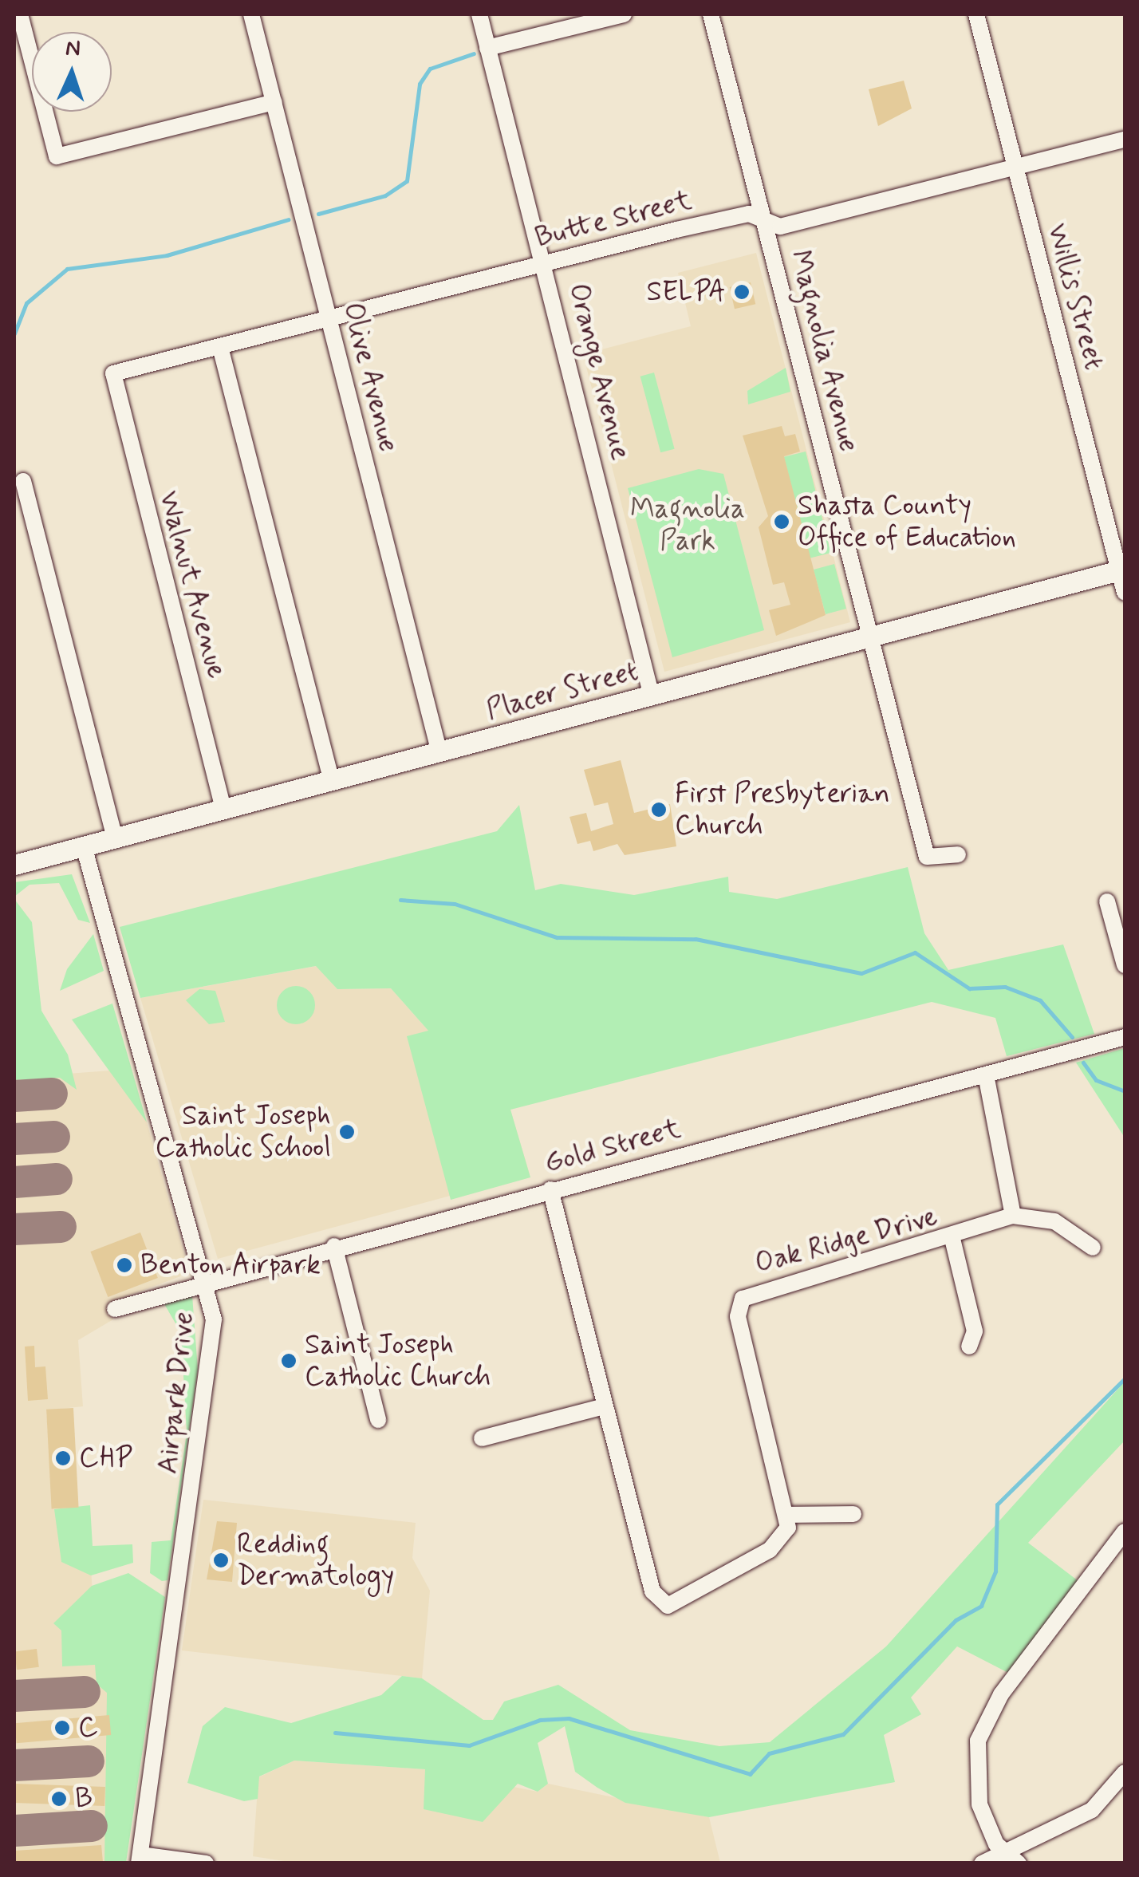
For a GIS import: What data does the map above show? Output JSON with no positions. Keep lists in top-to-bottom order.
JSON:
{
  "streets": {
    "main road": ["Placer Street"],
    "street": [
      "Butte Street",
      "Willis Street",
      "Magnolia Avenue",
      "Orange Avenue",
      "Olive Avenue",
      "Walnut Avenue",
      "Gold Street",
      "Oak Ridge Drive",
      "Airpark Drive"
    ]
  },
  "crossings": [
    ["Butte Street", "Willis Street"],
    ["Butte Street", "Magnolia Avenue"],
    ["Butte Street", "Orange Avenue"],
    ["Butte Street", "Olive Avenue"],
    ["Butte Street", "Walnut Avenue"],
    ["Willis Street", "Placer Street"],
    ["Magnolia Avenue", "Placer Street"],
    ["Orange Avenue", "Placer Street"],
    ["Olive Avenue", "Placer Street"],
    ["Walnut Avenue", "Placer Street"],
    ["Placer Street", "Airpark Drive"],
    ["Gold Street", "Airpark Drive"]
  ],
  "parks": ["Magnolia Park"],
  "places": [
    "SELPA",
    "Shasta County Office of Education",
    "First Presbyterian Church",
    "Saint Joseph Catholic School",
    "Benton Airpark",
    "Saint Joseph Catholic Church",
    "CHP",
    "Redding Dermatology",
    "C",
    "B"
  ],
  "north": "top"
}
